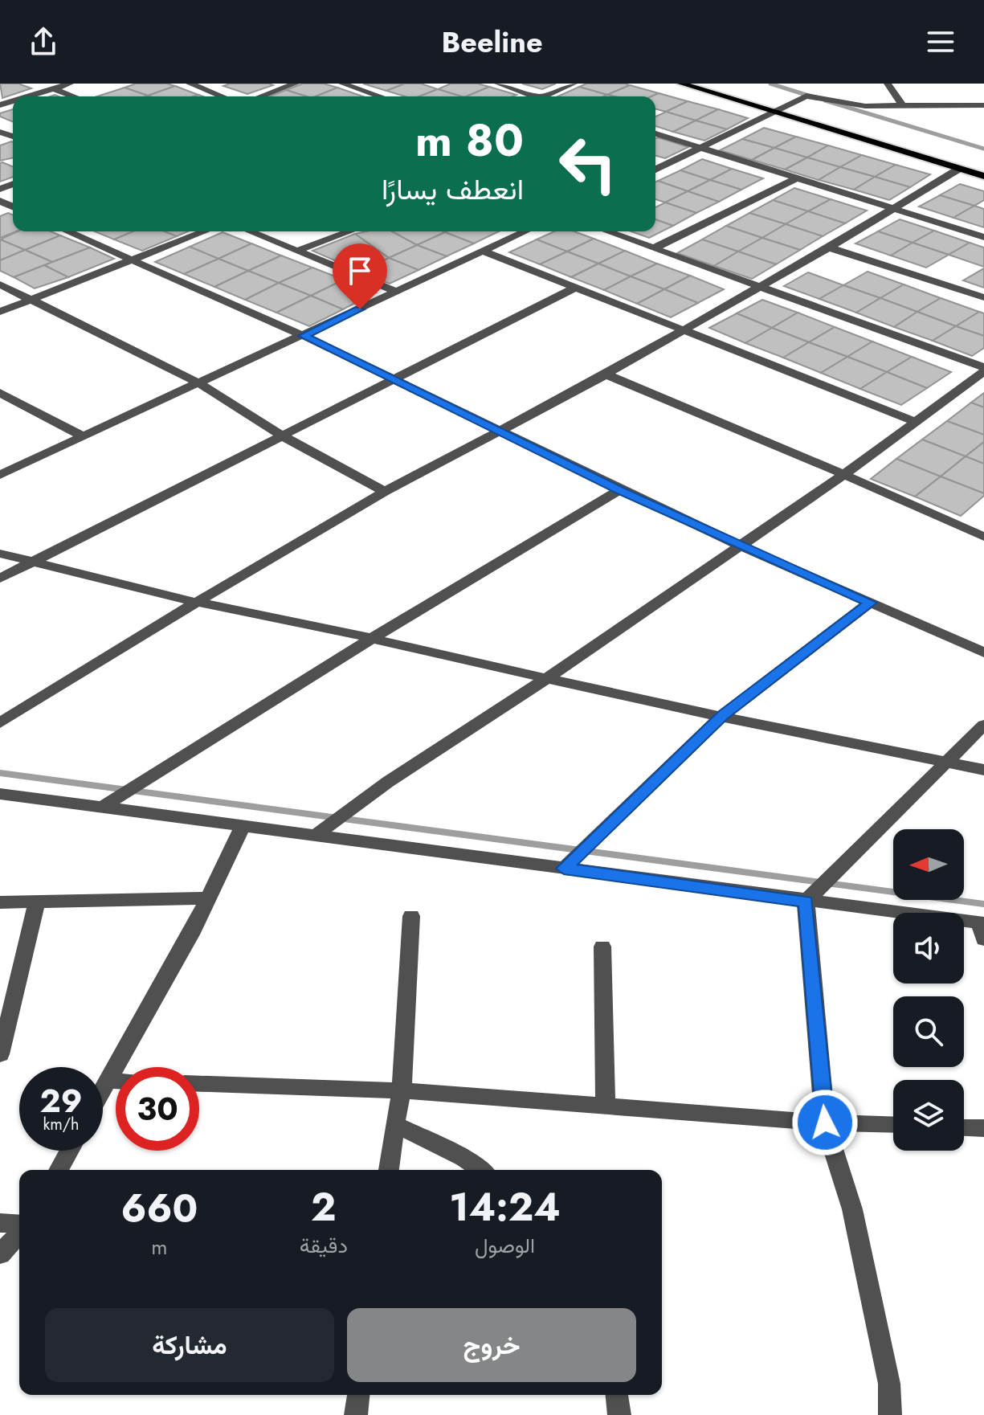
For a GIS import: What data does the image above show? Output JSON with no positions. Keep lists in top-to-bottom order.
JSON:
{
  "north": "left",
  "page": {
    "header": "Beeline",
    "turn": ["80 m", "انعطف يسارًا"],
    "speed": "29 km/h",
    "limit": "30",
    "eta": [
      "14:24",
      "الوصول",
      "2",
      "دقيقة",
      "660",
      "m"
    ],
    "buttons": ["خروج", "مشاركة"]
  }
}
